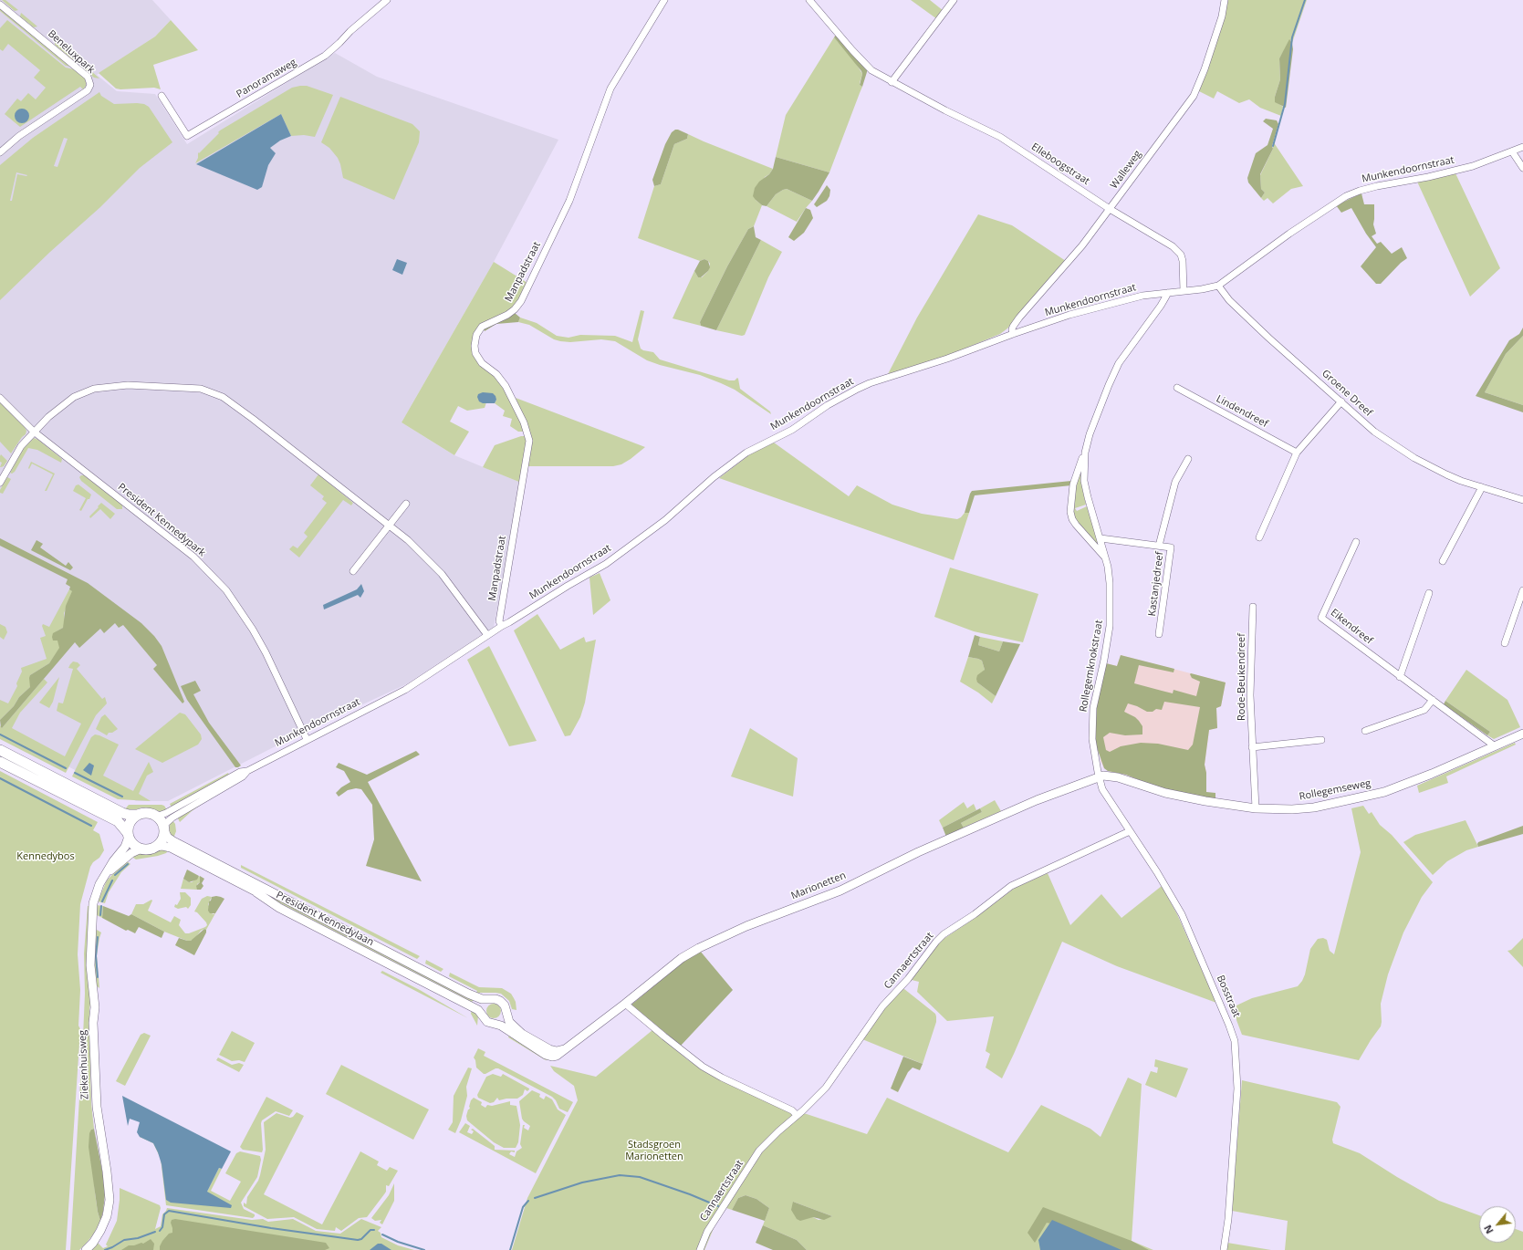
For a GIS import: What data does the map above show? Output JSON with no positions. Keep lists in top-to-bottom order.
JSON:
{
  "streets": {
    "main road": ["President Kennedylaan"],
    "street": [
      "Beneluxpark",
      "Panoramaweg",
      "Elleboogstraat",
      "Walleweg",
      "Munkendoornstraat",
      "Manpadstraat",
      "Groene Dreef",
      "Lindendreef",
      "President Kennedypark",
      "Kastanjedreef",
      "Eikendreef",
      "Rollegemknokstraat",
      "Rode-Beukendreef",
      "Rollegemseweg",
      "Marionetten",
      "Cannaertstraat",
      "Bosstraat",
      "Ziekenhuisweg"
    ]
  },
  "crossings": [
    ["Elleboogstraat", "Walleweg"],
    ["Elleboogstraat", "Munkendoornstraat"],
    ["Walleweg", "Munkendoornstraat"],
    ["Munkendoornstraat", "Manpadstraat"],
    ["Munkendoornstraat", "Groene Dreef"],
    ["Munkendoornstraat", "President Kennedypark"],
    ["Munkendoornstraat", "Rollegemknokstraat"],
    ["Munkendoornstraat", "President Kennedylaan"],
    ["Munkendoornstraat", "Ziekenhuisweg"],
    ["Kastanjedreef", "Rollegemknokstraat"],
    ["Eikendreef", "Rollegemseweg"],
    ["Rollegemknokstraat", "Rollegemseweg"],
    ["Rollegemknokstraat", "Marionetten"],
    ["Rollegemknokstraat", "Bosstraat"],
    ["Rode-Beukendreef", "Rollegemseweg"],
    ["Rollegemseweg", "Marionetten"],
    ["Rollegemseweg", "Bosstraat"],
    ["Marionetten", "President Kennedylaan"],
    ["Marionetten", "Bosstraat"],
    ["President Kennedylaan", "Ziekenhuisweg"],
    ["Cannaertstraat", "Bosstraat"]
  ],
  "parks": ["Kennedybos", "Stadsgroen Marionetten"],
  "north": "bottom left"
}
